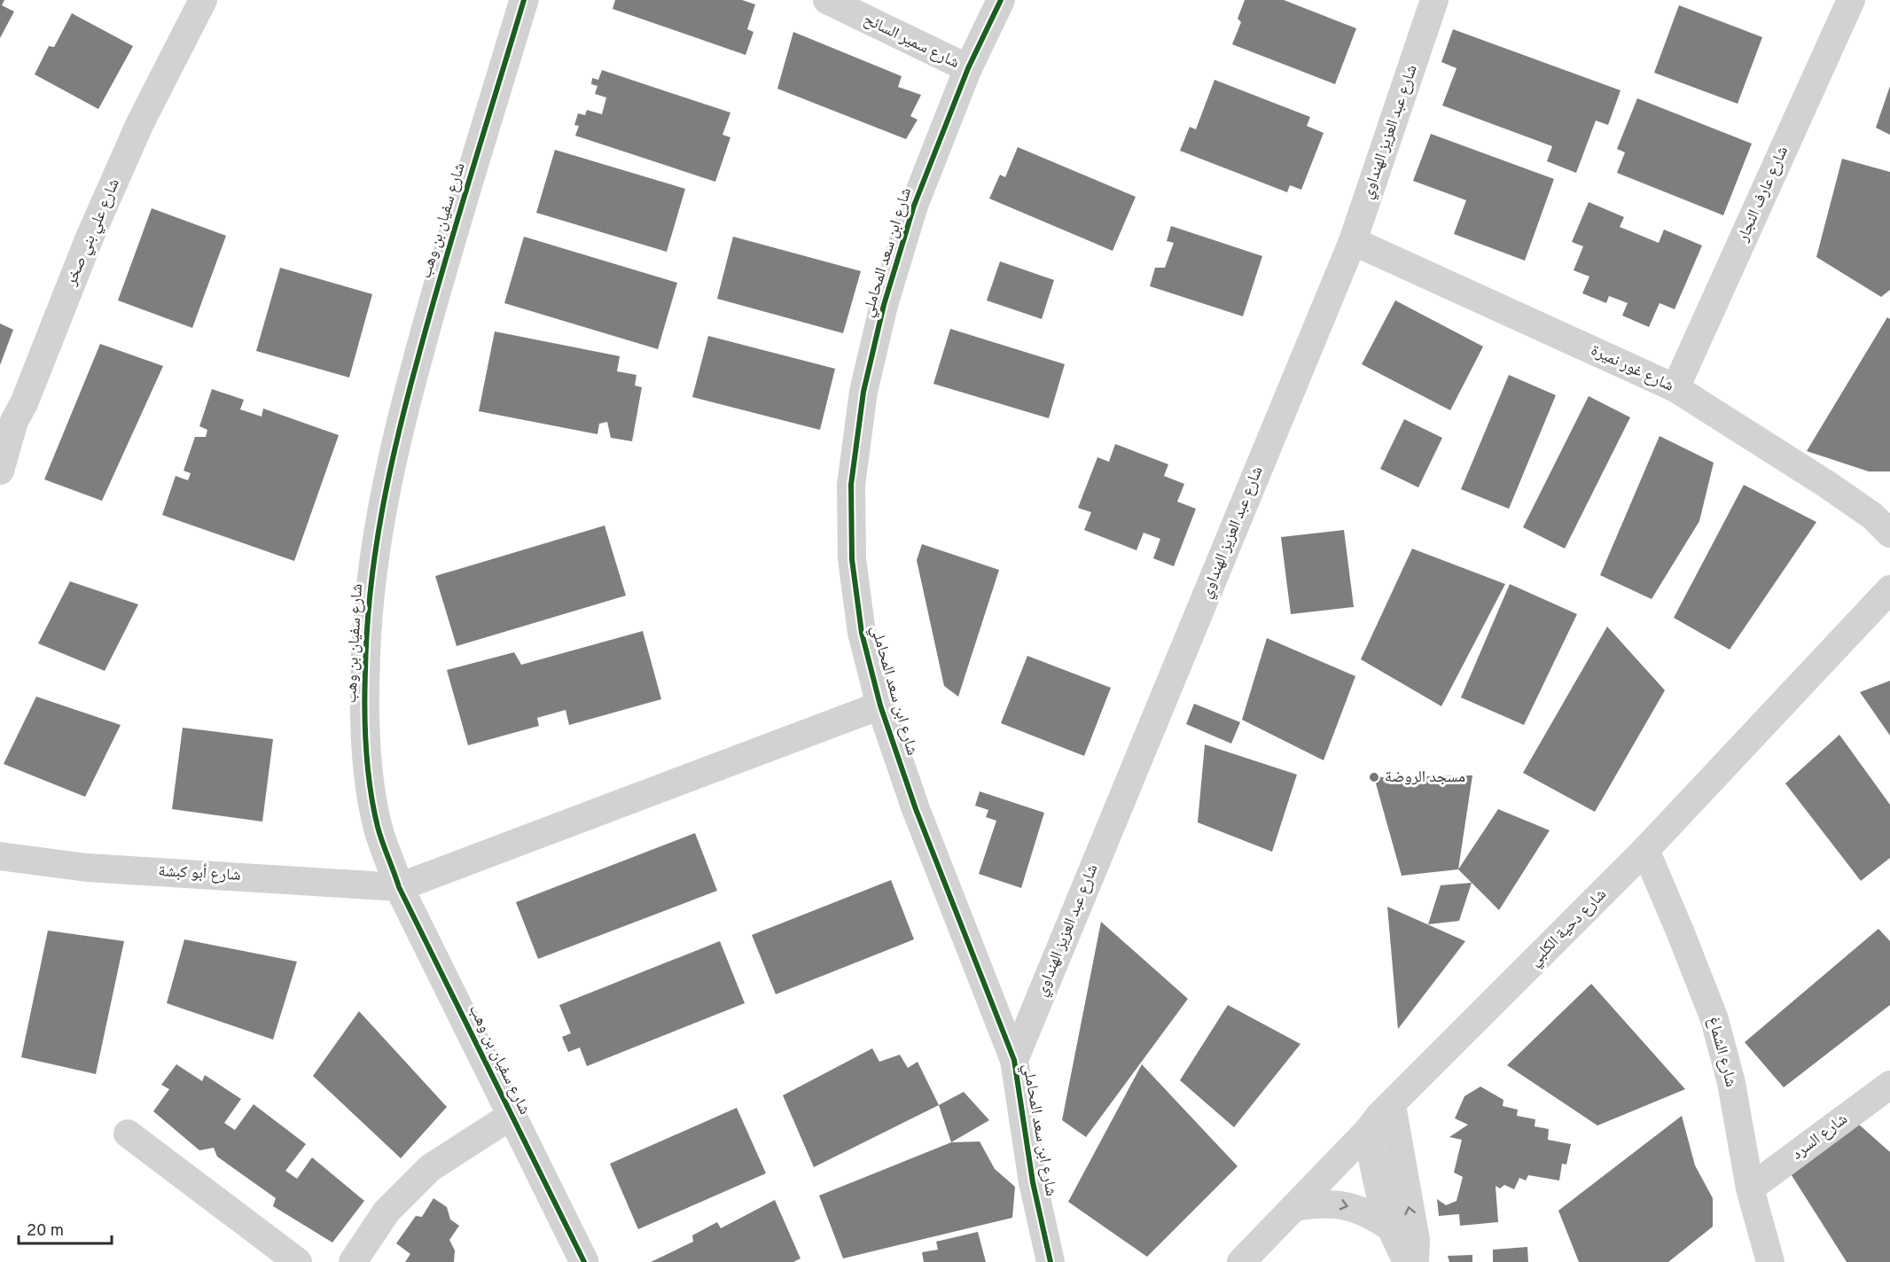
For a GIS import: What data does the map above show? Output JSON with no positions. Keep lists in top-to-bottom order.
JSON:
{
  "streets": {
    "street": [
      "شارع سمير السائح",
      "شارع عبد العزيز الهنداوي",
      "شارع عارف النجار",
      "شارع سفيان بن وهب",
      "شارع علي بني صخر",
      "شارع ابن سعد المحاملي",
      "شارع غور نميرة",
      "شارع أبو كبشة",
      "شارع دحية الكلبي",
      "شارع الشماغ",
      "شارع السرد"
    ]
  },
  "crossings": [
    ["شارع سمير السائح", "شارع ابن سعد المحاملي"],
    ["شارع عبد العزيز الهنداوي", "شارع ابن سعد المحاملي"],
    ["شارع عبد العزيز الهنداوي", "شارع غور نميرة"],
    ["شارع عارف النجار", "شارع غور نميرة"],
    ["شارع سفيان بن وهب", "شارع أبو كبشة"],
    ["شارع دحية الكلبي", "شارع الشماغ"],
    ["شارع الشماغ", "شارع السرد"]
  ],
  "places": ["مسجد الروضة"],
  "scale_bar": "20 m"
}
